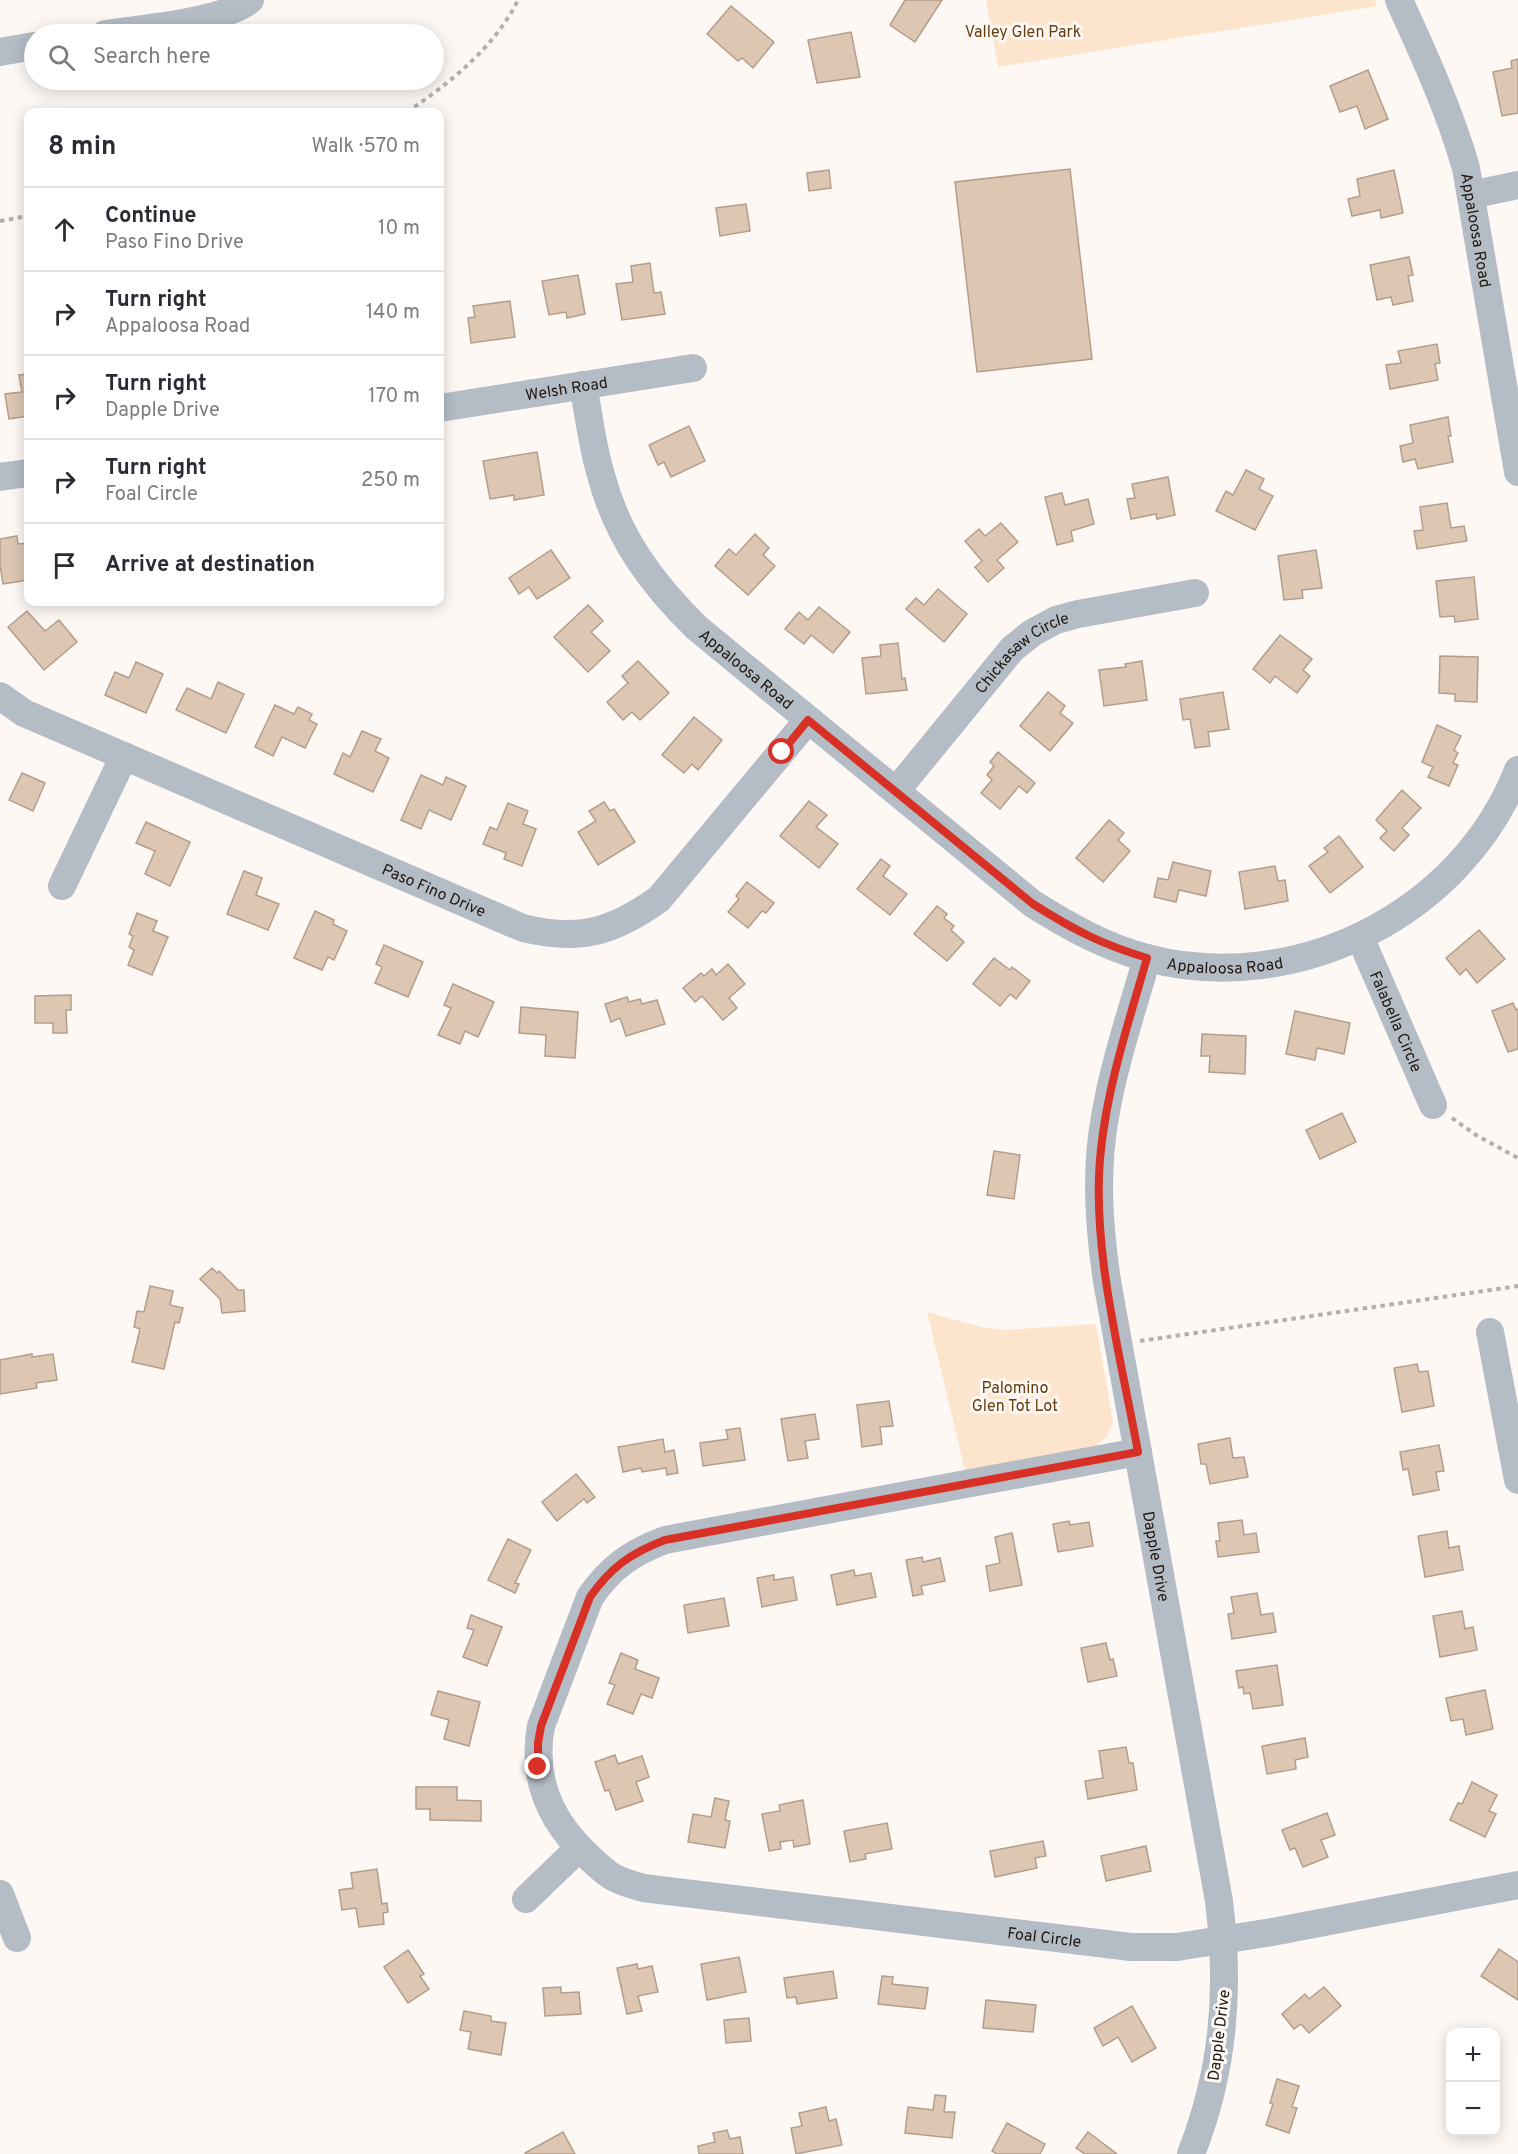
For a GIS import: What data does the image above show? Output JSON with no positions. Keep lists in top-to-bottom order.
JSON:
{
  "streets": {
    "street": [
      "Appaloosa Road",
      "Welsh Road",
      "Chickasaw Circle",
      "Paso Fino Drive",
      "Falabella Circle",
      "Dapple Drive",
      "Foal Circle"
    ]
  },
  "crossings": [
    ["Appaloosa Road", "Welsh Road"],
    ["Appaloosa Road", "Chickasaw Circle"],
    ["Appaloosa Road", "Paso Fino Drive"],
    ["Appaloosa Road", "Falabella Circle"],
    ["Appaloosa Road", "Dapple Drive"],
    ["Dapple Drive", "Foal Circle"]
  ],
  "parks": ["Valley Glen Park", "Palomino Glen Tot Lot"],
  "page": {
    "search": "Search here",
    "heading": ["8 min", "Walk · 570 m"],
    "list": [
      ["Continue", "Paso Fino Drive", "10 m"],
      ["Turn right", "Appaloosa Road", "140 m"],
      ["Turn right", "Dapple Drive", "170 m"],
      ["Turn right", "Foal Circle", "250 m"],
      "Arrive at destination"
    ],
    "map_buttons": ["+", "−"]
  }
}
